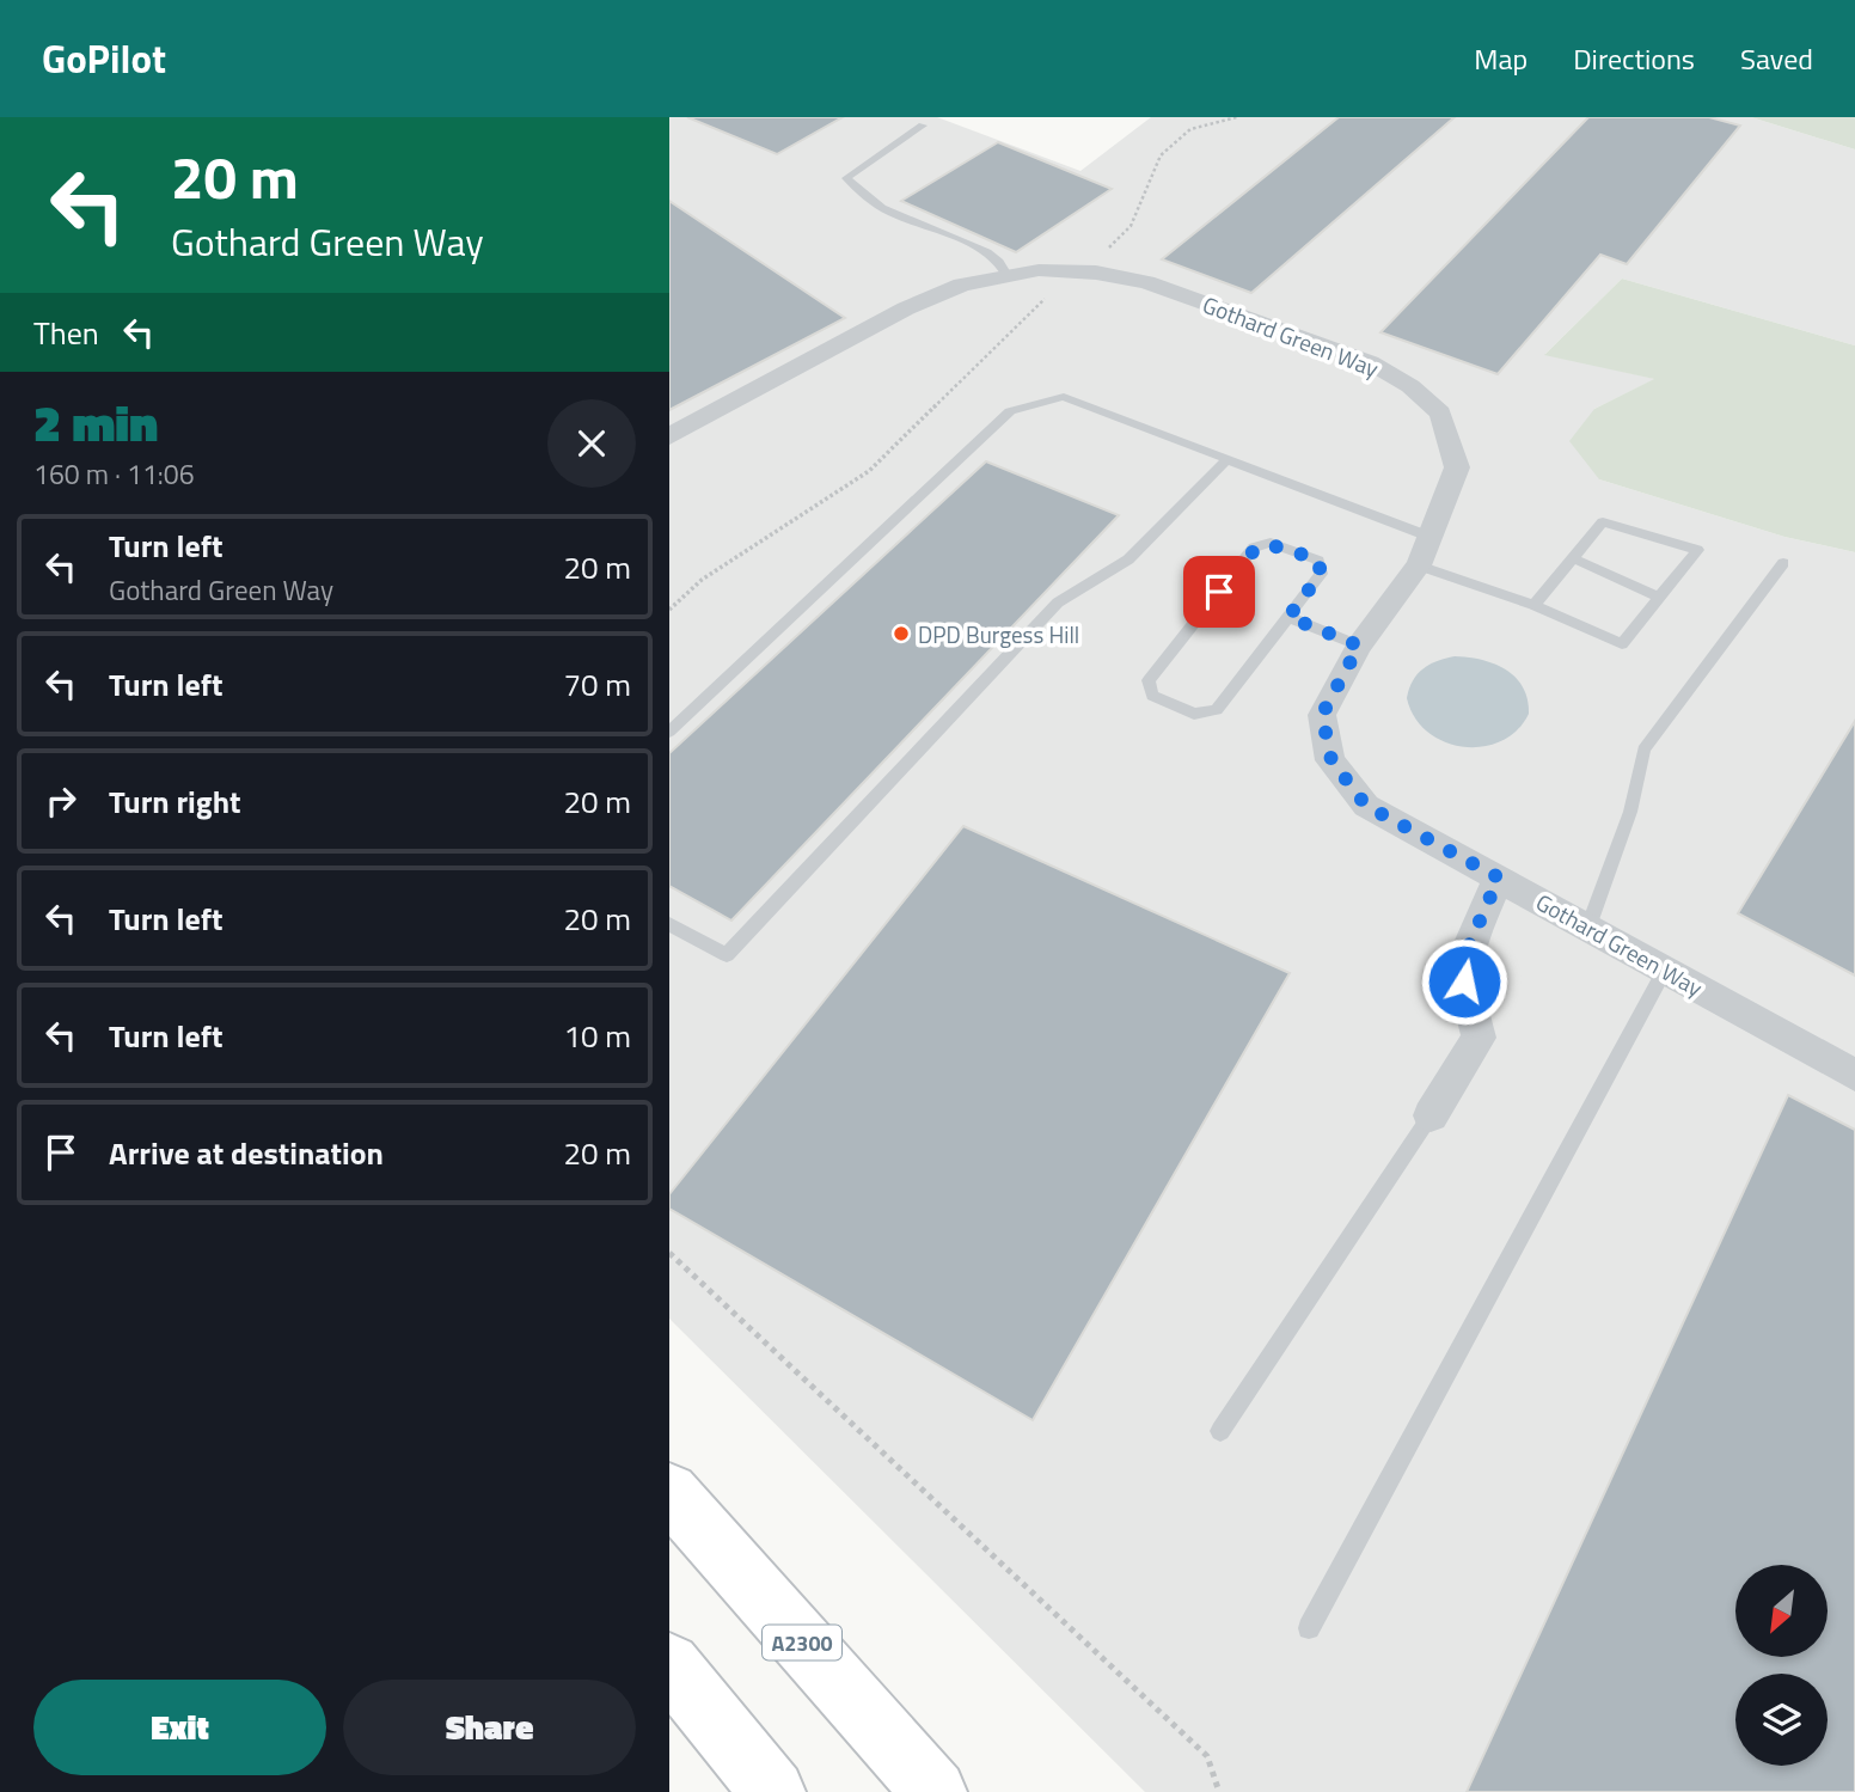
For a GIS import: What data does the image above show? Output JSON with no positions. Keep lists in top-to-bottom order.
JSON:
{
  "streets": {
    "main road": ["A2300"],
    "street": ["Gothard Green Way"]
  },
  "places": ["DPD Burgess Hill"],
  "north": "bottom left",
  "page": {
    "header": "GoPilot",
    "nav": ["Map", "Directions", "Saved"],
    "turn": ["20 m", "Gothard Green Way"],
    "then": "Then",
    "heading": ["2 min", "160 m · 11:06"],
    "list": [
      {
        "name": "Turn left",
        "note": "Gothard Green Way",
        "value": "20 m"
      },
      {
        "name": "Turn left",
        "value": "70 m"
      },
      {
        "name": "Turn right",
        "value": "20 m"
      },
      {
        "name": "Turn left",
        "value": "20 m"
      },
      {
        "name": "Turn left",
        "value": "10 m"
      },
      {
        "name": "Arrive at destination",
        "value": "20 m"
      }
    ],
    "buttons": ["Exit", "Share"]
  }
}
